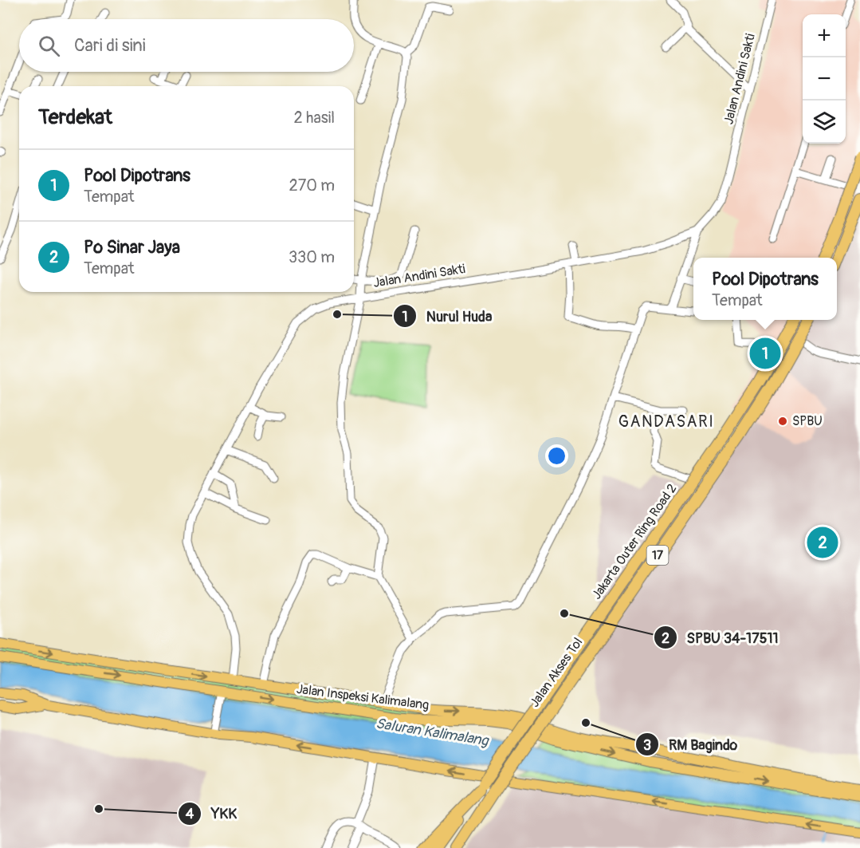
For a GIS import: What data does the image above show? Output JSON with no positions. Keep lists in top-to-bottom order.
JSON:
{
  "streets": {
    "highway": ["Jakarta Outer Ring Road 2", "17"],
    "main road": ["Jalan Akses Tol", "Jalan Inspeksi Kalimalang"],
    "street": ["Jalan Andini Sakti"]
  },
  "crossings": [
    ["Jalan Andini Sakti", "Jalan Inspeksi Kalimalang"],
    ["Jakarta Outer Ring Road 2", "Jalan Akses Tol"],
    ["Jalan Akses Tol", "Jalan Inspeksi Kalimalang"]
  ],
  "districts": ["GANDASARI"],
  "water": ["Saluran Kalimalang"],
  "places": [
    "Nurul Huda",
    "SPBU",
    "SPBU 34-17511",
    "RM Bagindo",
    "YKK"
  ],
  "page": {
    "map_buttons": ["+", "−"],
    "search": "Cari di sini",
    "heading": ["Terdekat", "2 hasil"],
    "list": [
      {
        "mark": "1",
        "name": "Pool Dipotrans",
        "note": "Tempat",
        "value": "270 m"
      },
      {
        "mark": "2",
        "name": "Po Sinar Jaya",
        "note": "Tempat",
        "value": "330 m"
      }
    ],
    "popup": ["Pool Dipotrans", "Tempat"],
    "pins": ["1", "2"]
  }
}
